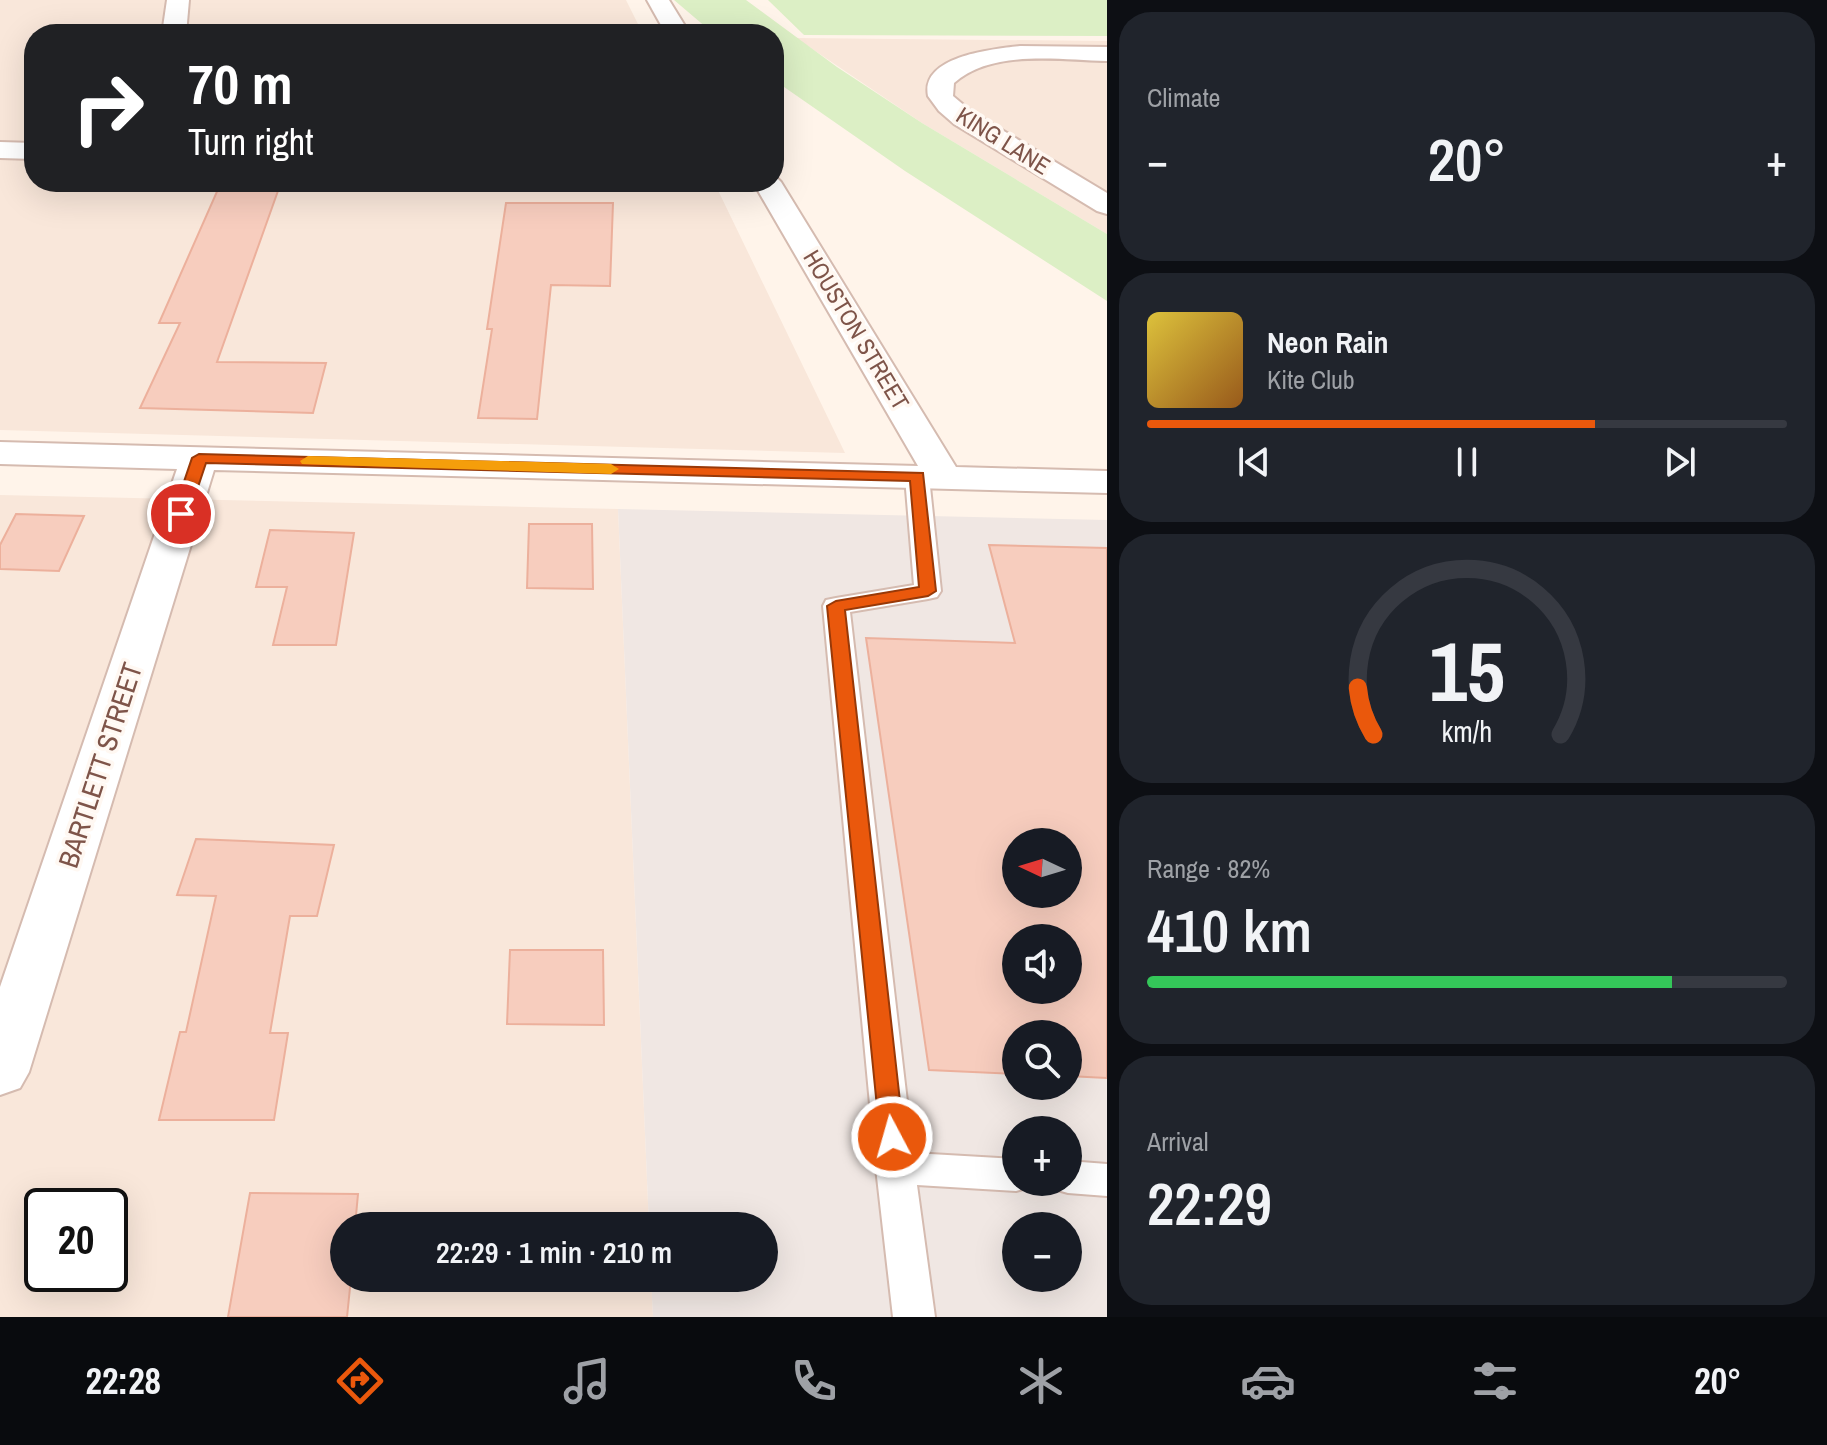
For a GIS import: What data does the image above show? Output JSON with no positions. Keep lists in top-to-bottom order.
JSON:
{
  "streets": {
    "street": ["KING LANE", "HOUSTON STREET", "BARTLETT STREET"]
  },
  "north": "left",
  "page": {
    "tile": [
      "Climate",
      ["Range · 82%", "410 km"],
      ["Arrival", "22:29"]
    ],
    "turn": ["70 m", "Turn right"],
    "heat": ["−", "20°", "+"],
    "song": ["Neon Rain", "Kite Club"],
    "map_buttons": ["+", "−"],
    "limit": "20",
    "trip": "22:29 · 1 min · 210 m",
    "tabs": ["22:28", "20°"],
    "gauge": ["15", "km/h"]
  }
}
